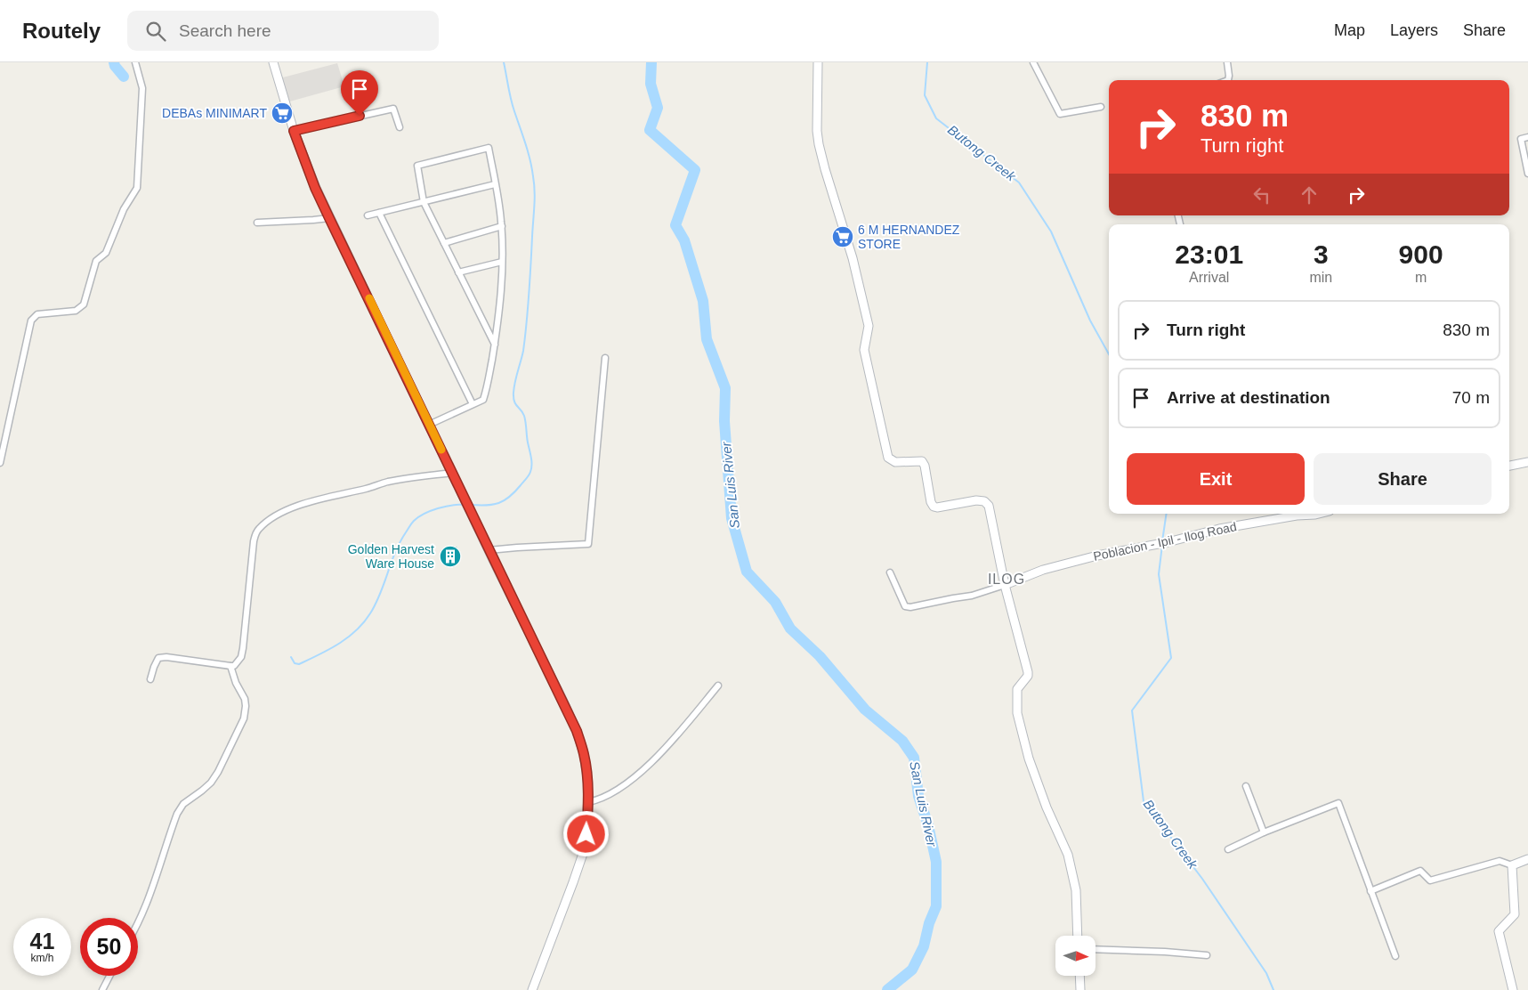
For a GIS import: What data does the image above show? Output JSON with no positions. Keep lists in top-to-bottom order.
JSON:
{
  "streets": {
    "street": ["Poblacion - Ipil - Ilog Road"]
  },
  "districts": ["ILOG"],
  "water": ["Butong Creek", "San Luis River"],
  "places": {
    "supermarket": ["DEBAs MINIMART", "6 M HERNANDEZ STORE"],
    "building": ["Golden Harvest Ware House"]
  },
  "north": "right",
  "page": {
    "header": "Routely",
    "search": "Search here",
    "nav": ["Map", "Layers", "Share"],
    "turn": ["830 m", "Turn right"],
    "eta": [
      "23:01",
      "Arrival",
      "3",
      "min",
      "900",
      "m"
    ],
    "list": [
      {
        "name": "Turn right",
        "value": "830 m"
      },
      {
        "name": "Arrive at destination",
        "value": "70 m"
      }
    ],
    "buttons": ["Exit", "Share"],
    "speed": "41 km/h",
    "limit": "50"
  }
}
